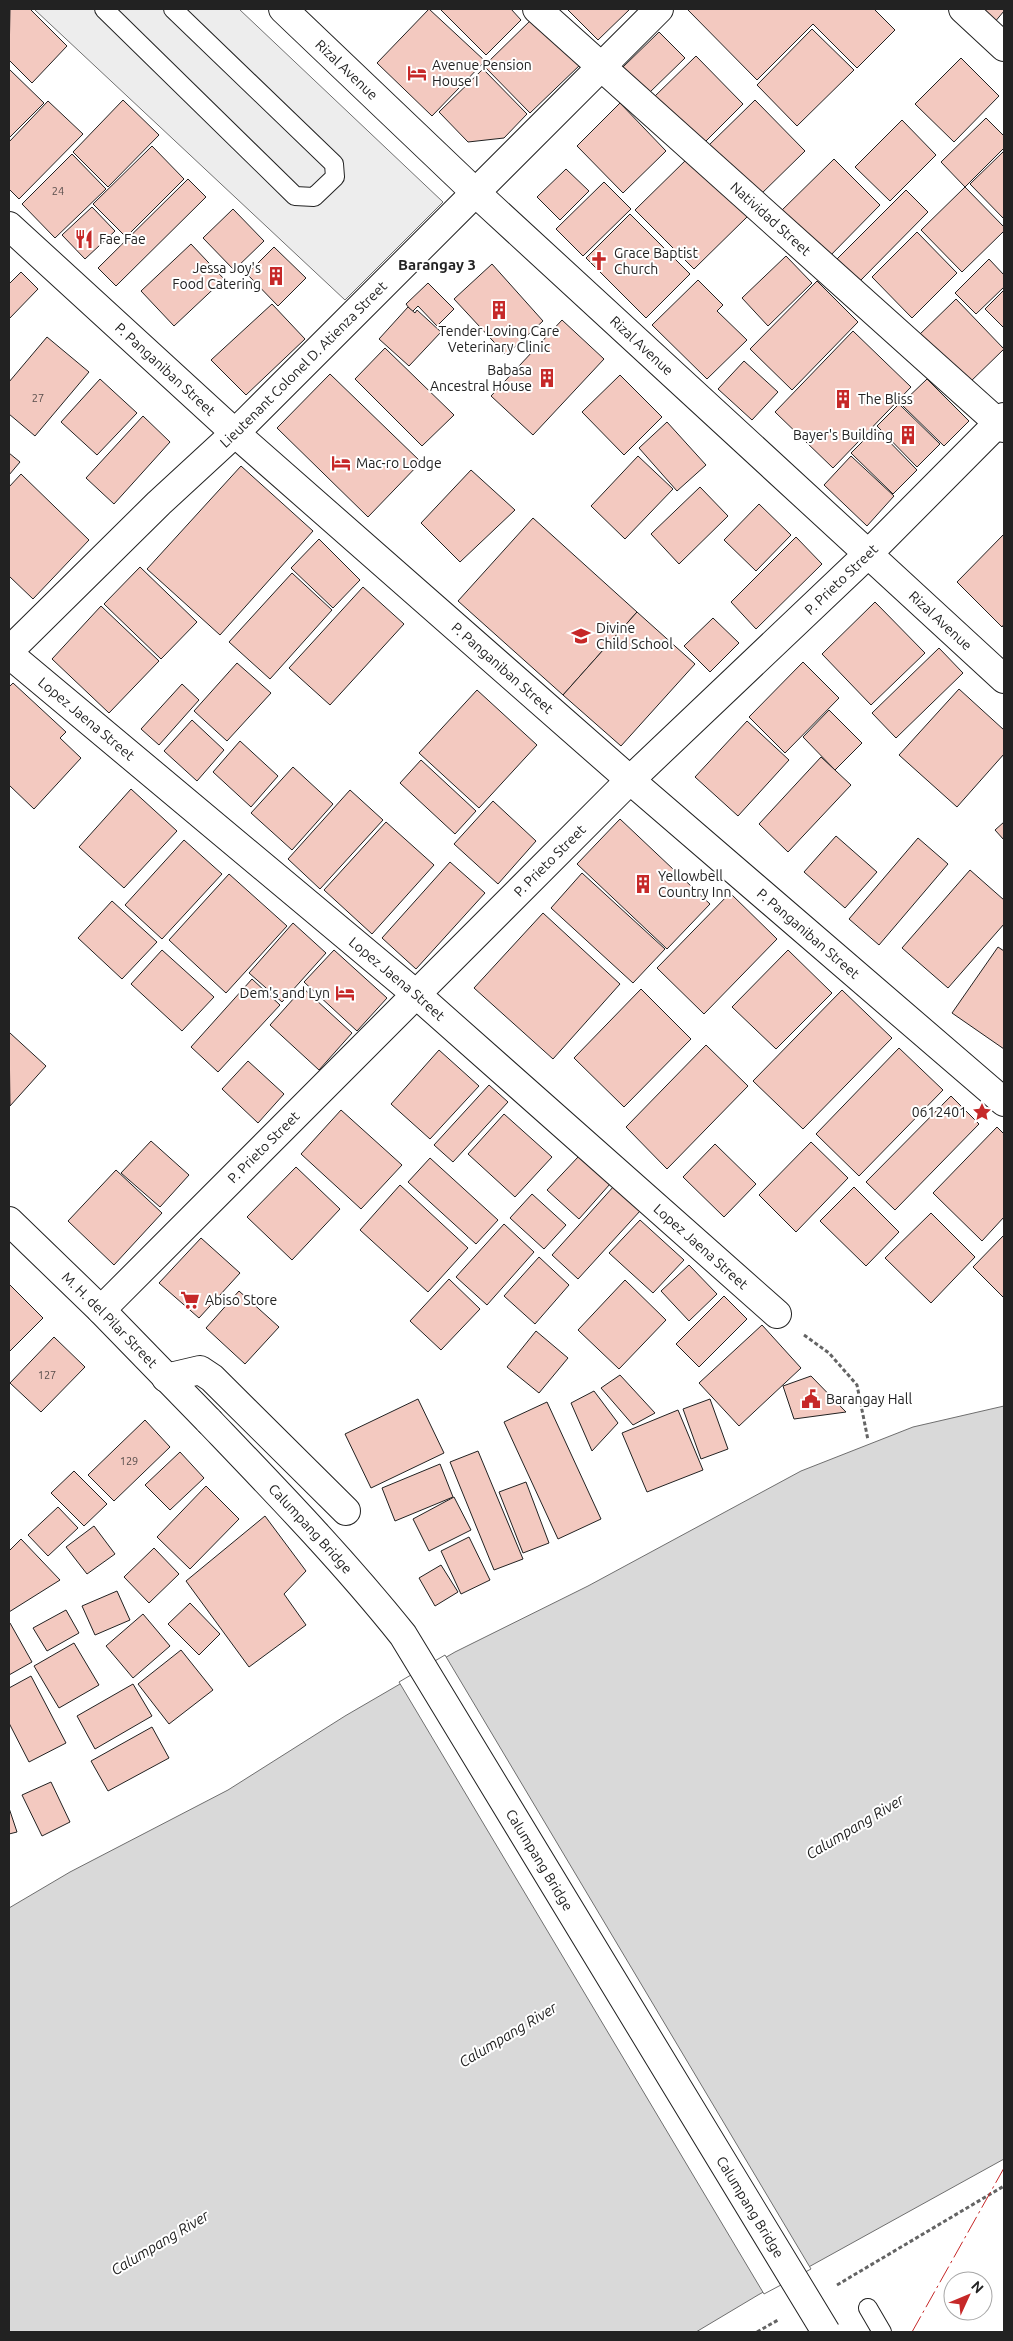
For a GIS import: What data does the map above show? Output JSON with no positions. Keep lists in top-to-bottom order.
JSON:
{
  "streets": {
    "street": [
      "Rizal Avenue",
      "Natividad Street",
      "Lieutenant Colonel D. Atienza Street",
      "P. Panganiban Street",
      "P. Prieto Street",
      "Lopez Jaena Street",
      "M. H. del Pilar Street",
      "Calumpang Bridge"
    ]
  },
  "crossings": [
    ["Rizal Avenue", "Lieutenant Colonel D. Atienza Street"],
    ["Rizal Avenue", "P. Prieto Street"],
    ["Natividad Street", "Lieutenant Colonel D. Atienza Street"],
    ["Natividad Street", "P. Prieto Street"],
    ["Lieutenant Colonel D. Atienza Street", "P. Panganiban Street"],
    ["Lieutenant Colonel D. Atienza Street", "Lopez Jaena Street"],
    ["P. Panganiban Street", "P. Prieto Street"],
    ["P. Prieto Street", "Lopez Jaena Street"],
    ["P. Prieto Street", "M. H. del Pilar Street"],
    ["M. H. del Pilar Street", "Calumpang Bridge"]
  ],
  "districts": ["Barangay 3"],
  "water": ["Calumpang River"],
  "places": {
    "hotel": ["Avenue Pension House I", "Mac-ro Lodge", "Dem's and Lyn"],
    "restaurant": ["Fae Fae"],
    "church": ["Grace Baptist Church"],
    "building": [
      "Jessa Joy's Food Catering",
      "Tender Loving Care Veterinary Clinic",
      "Babasa Ancestral House",
      "The Bliss",
      "Bayer's Building",
      "Yellowbell Country Inn"
    ],
    "school or university": ["Divine Child School"],
    "place": ["0612401"],
    "supermarket": ["Abiso Store"],
    "public building": ["Barangay Hall"]
  },
  "house_numbers": [
    "24",
    "27",
    "127",
    "129"
  ],
  "north": "top right"
}
